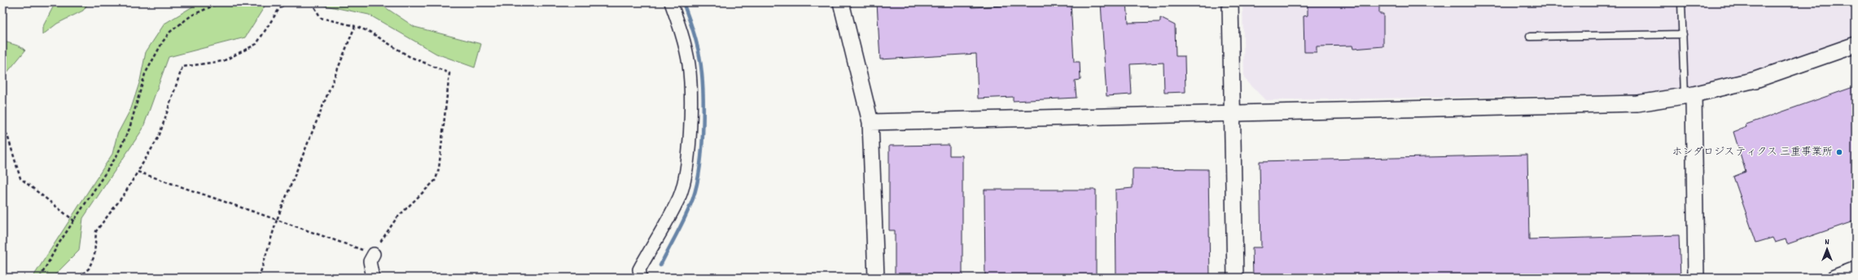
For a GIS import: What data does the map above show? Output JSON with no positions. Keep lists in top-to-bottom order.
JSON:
{
  "places": ["ホンダロジスティクス 三重事業所"],
  "north": "top"
}
